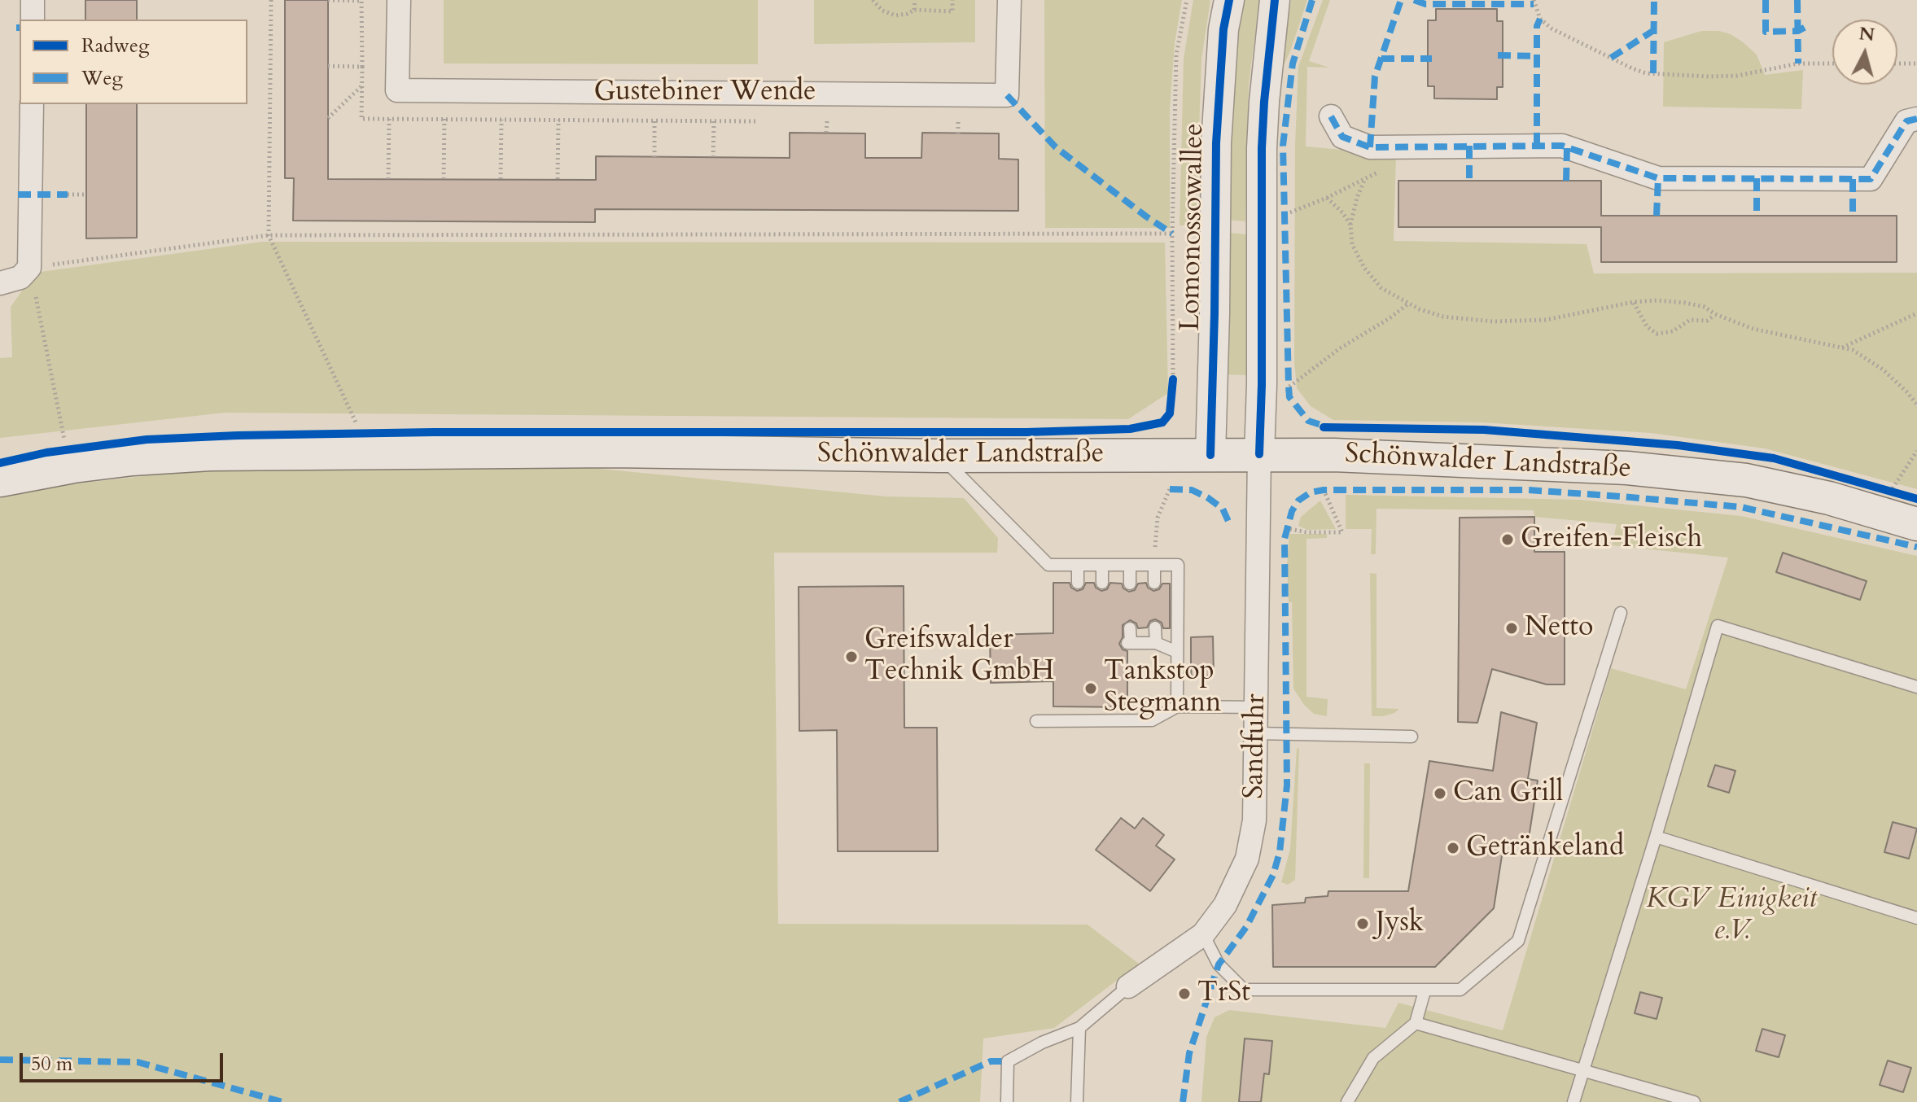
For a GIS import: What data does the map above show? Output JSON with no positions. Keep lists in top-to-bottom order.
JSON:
{
  "streets": {
    "main road": ["Schönwalder Landstraße"],
    "street": ["Gustebiner Wende", "Lomonossowallee", "Sandfuhr"]
  },
  "crossings": [
    ["Lomonossowallee", "Schönwalder Landstraße"],
    ["Schönwalder Landstraße", "Sandfuhr"]
  ],
  "parks": ["KGV Einigkeit e.V."],
  "places": [
    "Greifen-Fleisch",
    "Netto",
    "Greifswalder Technik GmbH",
    "Tankstop Stegmann",
    "Can Grill",
    "Getränkeland",
    "Jysk",
    "TrSt"
  ],
  "legend": ["Radweg", "Weg"],
  "scale_bar": "50 m",
  "north": "top"
}
